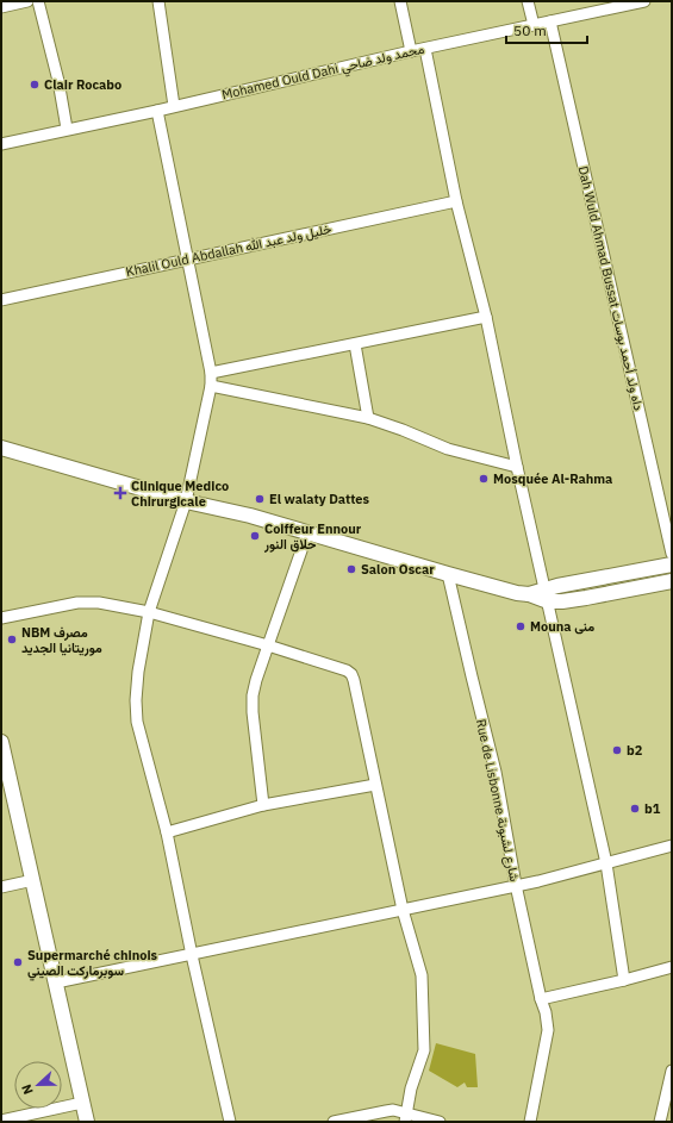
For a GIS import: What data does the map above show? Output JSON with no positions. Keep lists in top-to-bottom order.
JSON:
{
  "streets": {
    "street": [
      "Mohamed Ould Dahi محمد ولد ضاحي",
      "Khalil Ould Abdallah خليل ولد عبد الله",
      "Dah Wuld Ahmad Bussat داه ولد أحمد بوسات",
      "Rue de Lisbonne شارع لشبونة"
    ]
  },
  "crossings": [
    ["Mohamed Ould Dahi محمد ولد ضاحي", "Dah Wuld Ahmad Bussat داه ولد أحمد بوسات"]
  ],
  "places": {
    "other": [
      "Clair Rocabo",
      "Mosquée Al-Rahma",
      "El walaty Dattes",
      "Coiffeur Ennour حلاق النور",
      "Salon Oscar",
      "Mouna منى",
      "NBM مصرف موريتانيا الجديد",
      "b2",
      "b1",
      "Supermarché chinois سوبرماركت الصيني"
    ],
    "health": ["Clinique Medico Chirurgicale"]
  },
  "scale_bar": "50 m",
  "north": "left"
}
